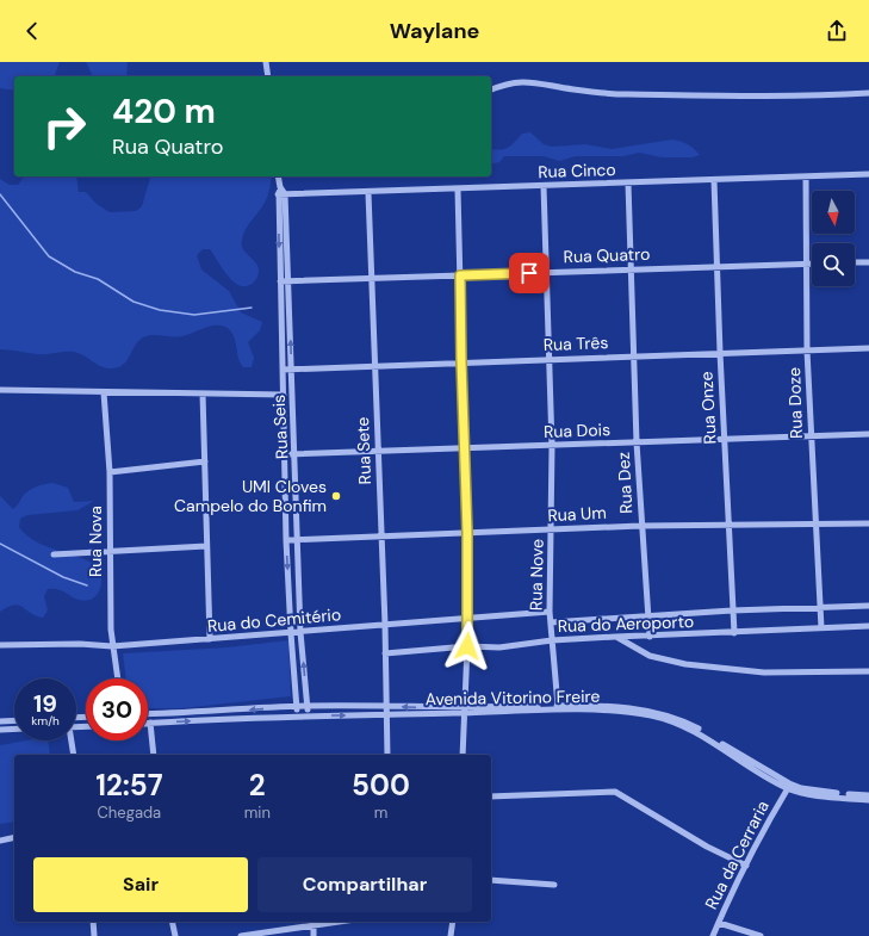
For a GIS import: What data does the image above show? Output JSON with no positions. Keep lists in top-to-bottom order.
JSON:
{
  "streets": {
    "street": [
      "Rua Cinco",
      "Rua Quatro",
      "Rua Três",
      "Rua Doze",
      "Rua Onze",
      "Rua Seis",
      "Rua Dois",
      "Rua Sete",
      "Rua Dez",
      "Rua Um",
      "Rua Nova",
      "Rua Nove",
      "Rua do Cemitério",
      "Rua do Aeroporto",
      "Avenida Vitorino Freire",
      "Rua da Cerraria"
    ]
  },
  "crossings": [
    ["Rua Cinco", "Rua Doze"],
    ["Rua Cinco", "Rua Onze"],
    ["Rua Cinco", "Rua Seis"],
    ["Rua Cinco", "Rua Sete"],
    ["Rua Cinco", "Rua Dez"],
    ["Rua Cinco", "Rua Nove"],
    ["Rua Quatro", "Rua Doze"],
    ["Rua Quatro", "Rua Onze"],
    ["Rua Quatro", "Rua Seis"],
    ["Rua Quatro", "Rua Sete"],
    ["Rua Quatro", "Rua Dez"],
    ["Rua Quatro", "Rua Nove"],
    ["Rua Três", "Rua Doze"],
    ["Rua Três", "Rua Onze"],
    ["Rua Três", "Rua Seis"],
    ["Rua Três", "Rua Sete"],
    ["Rua Três", "Rua Dez"],
    ["Rua Três", "Rua Nove"],
    ["Rua Doze", "Rua Dois"],
    ["Rua Doze", "Rua Um"],
    ["Rua Doze", "Rua do Aeroporto"],
    ["Rua Onze", "Rua Dois"],
    ["Rua Onze", "Rua Um"],
    ["Rua Onze", "Rua do Aeroporto"],
    ["Rua Seis", "Rua Dois"],
    ["Rua Seis", "Rua Um"],
    ["Rua Seis", "Rua do Cemitério"],
    ["Rua Seis", "Avenida Vitorino Freire"],
    ["Rua Dois", "Rua Sete"],
    ["Rua Dois", "Rua Dez"],
    ["Rua Dois", "Rua Nove"],
    ["Rua Sete", "Rua Um"],
    ["Rua Sete", "Rua do Cemitério"],
    ["Rua Sete", "Rua do Aeroporto"],
    ["Rua Sete", "Avenida Vitorino Freire"],
    ["Rua Dez", "Rua Um"],
    ["Rua Dez", "Rua do Aeroporto"],
    ["Rua Um", "Rua Nove"],
    ["Rua Nova", "Rua do Cemitério"],
    ["Rua Nove", "Rua do Cemitério"],
    ["Rua Nove", "Rua do Aeroporto"],
    ["Rua Nove", "Avenida Vitorino Freire"],
    ["Avenida Vitorino Freire", "Rua da Cerraria"]
  ],
  "places": ["UMI Cloves Campelo do Bonfim"],
  "north": "bottom",
  "page": {
    "header": "Waylane",
    "turn": ["420 m", "Rua Quatro"],
    "speed": "19 km/h",
    "limit": "30",
    "eta": [
      "12:57",
      "Chegada",
      "2",
      "min",
      "500",
      "m"
    ],
    "buttons": ["Sair", "Compartilhar"]
  }
}
